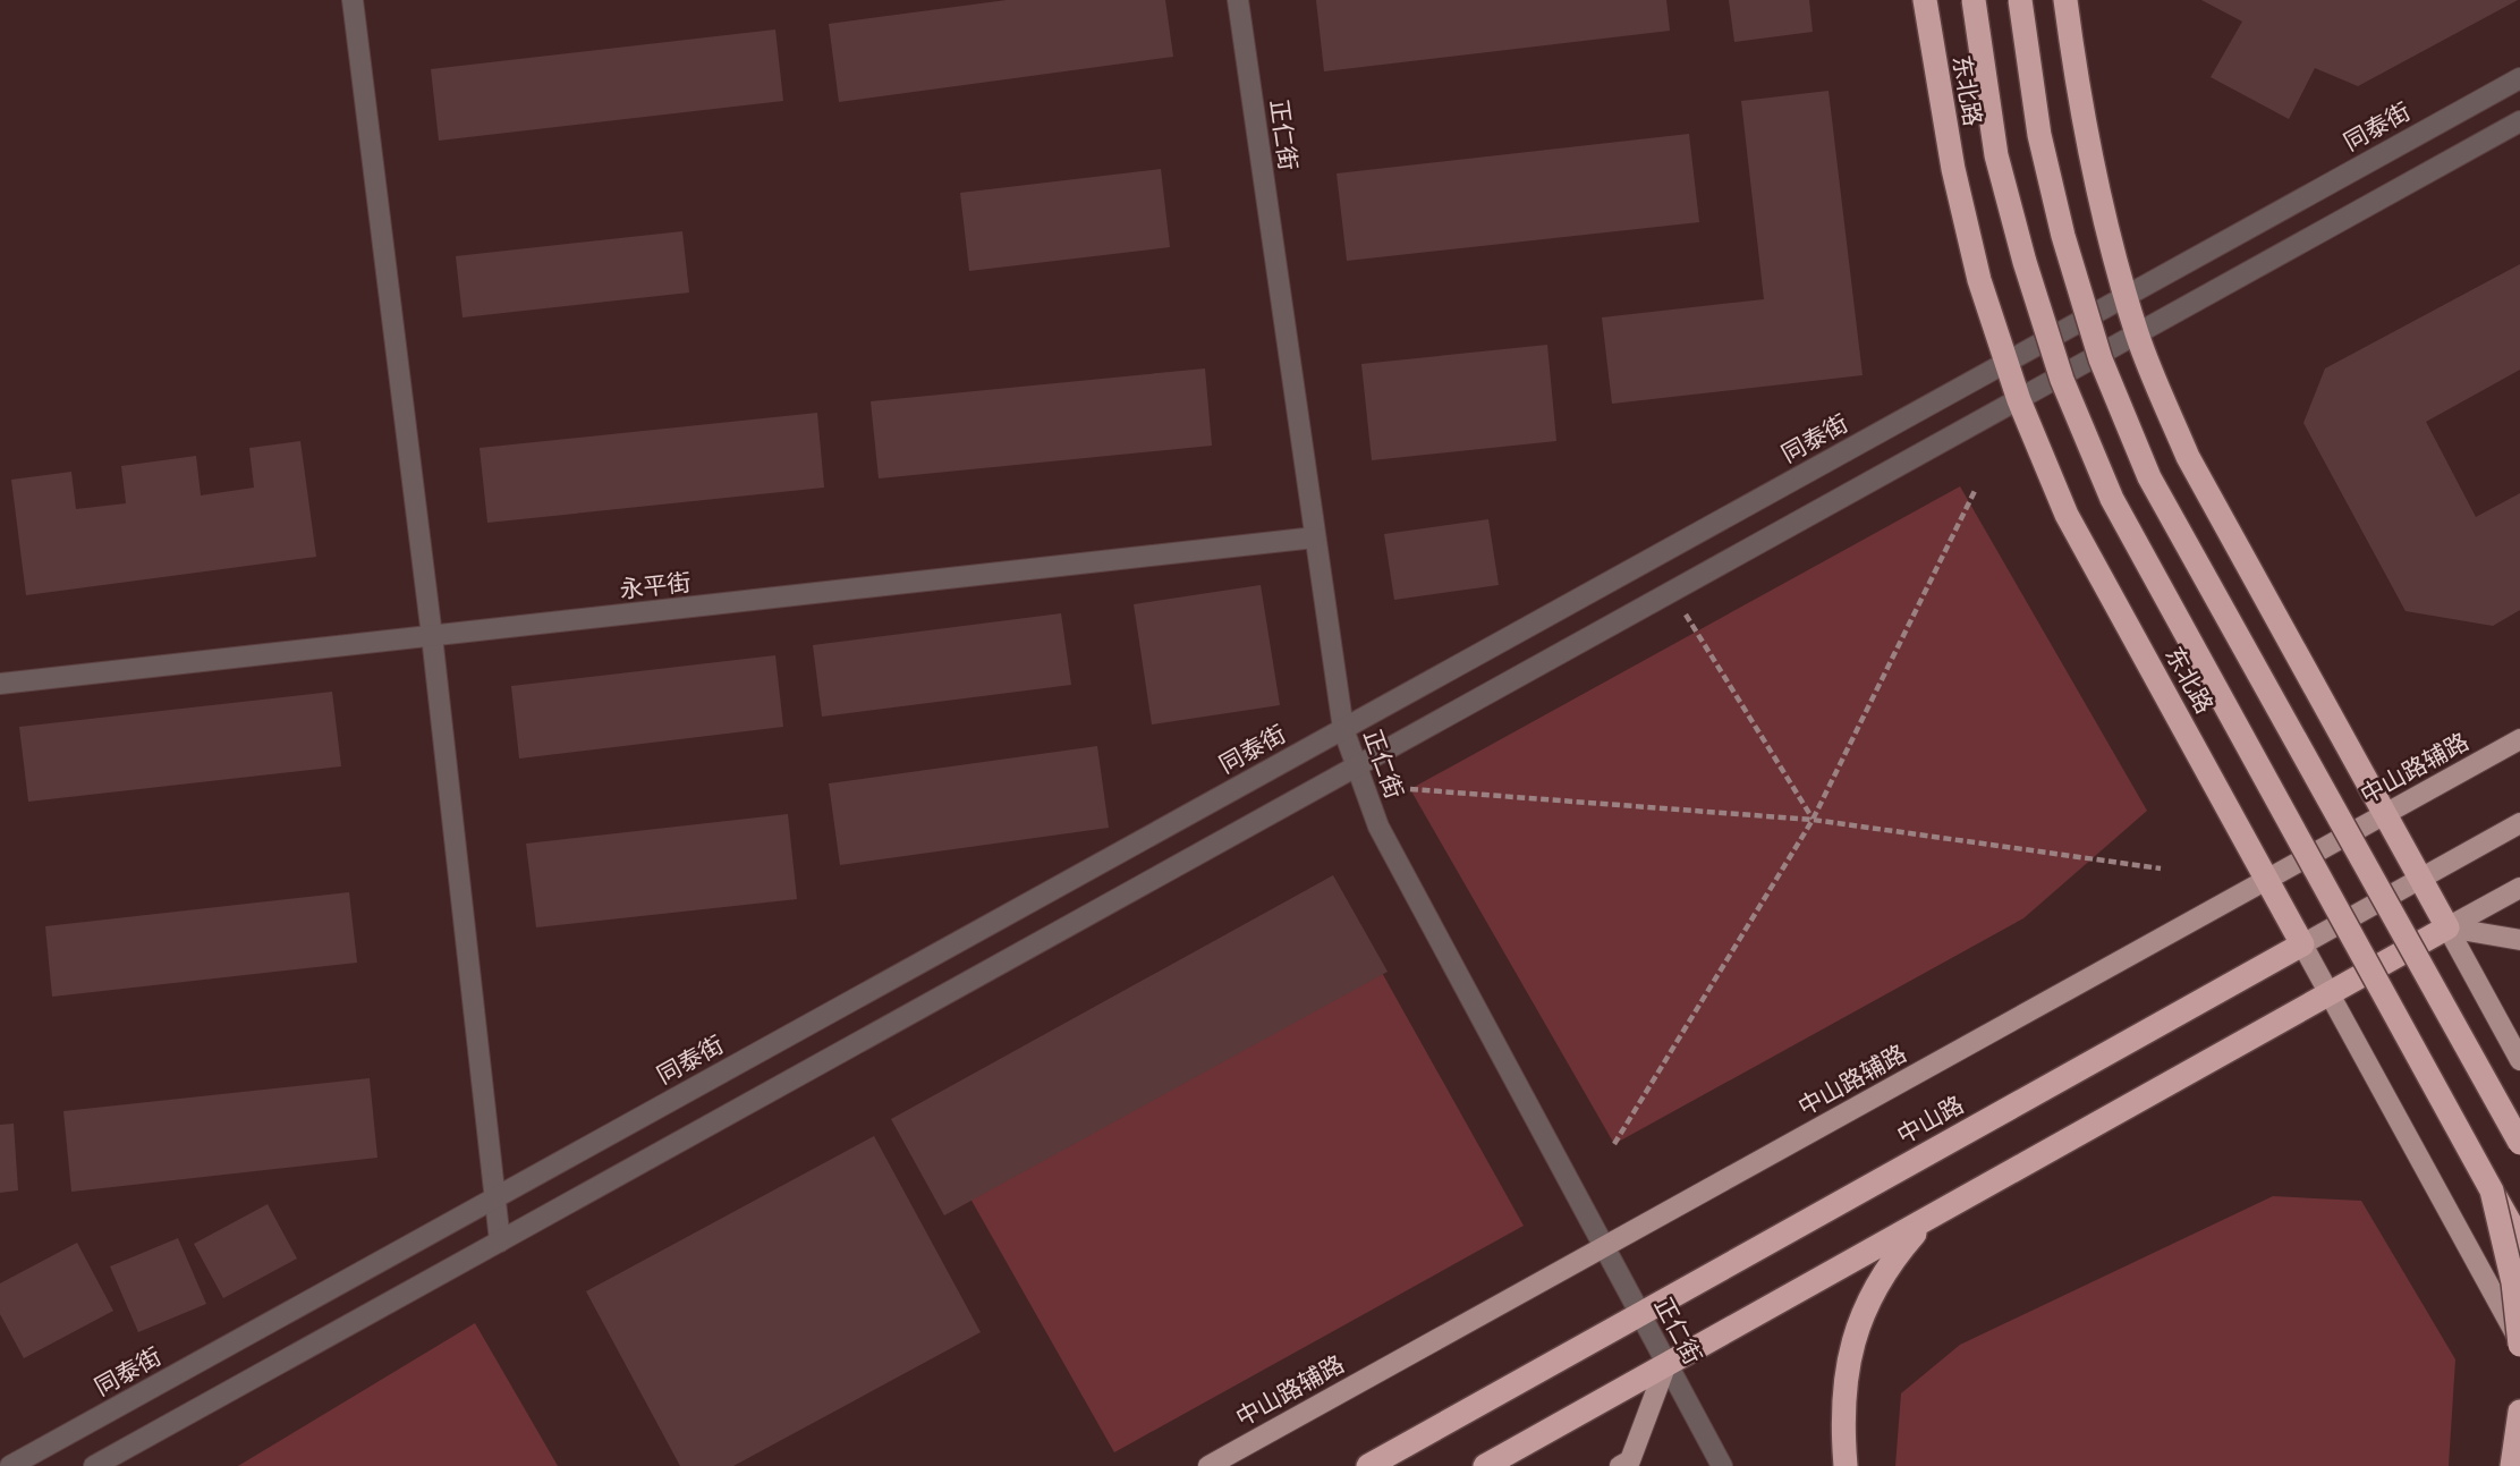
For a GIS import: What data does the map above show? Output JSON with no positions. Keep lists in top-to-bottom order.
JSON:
{
  "streets": {
    "highway": ["东北路", "中山路"],
    "main road": ["中山路辅路"],
    "street": ["同泰街", "正仁街", "永平街"]
  },
  "crossings": [
    ["东北路", "同泰街"],
    ["东北路", "中山路辅路"],
    ["东北路", "中山路"],
    ["同泰街", "正仁街"],
    ["正仁街", "永平街"],
    ["正仁街", "中山路辅路"],
    ["正仁街", "中山路"]
  ]
}
